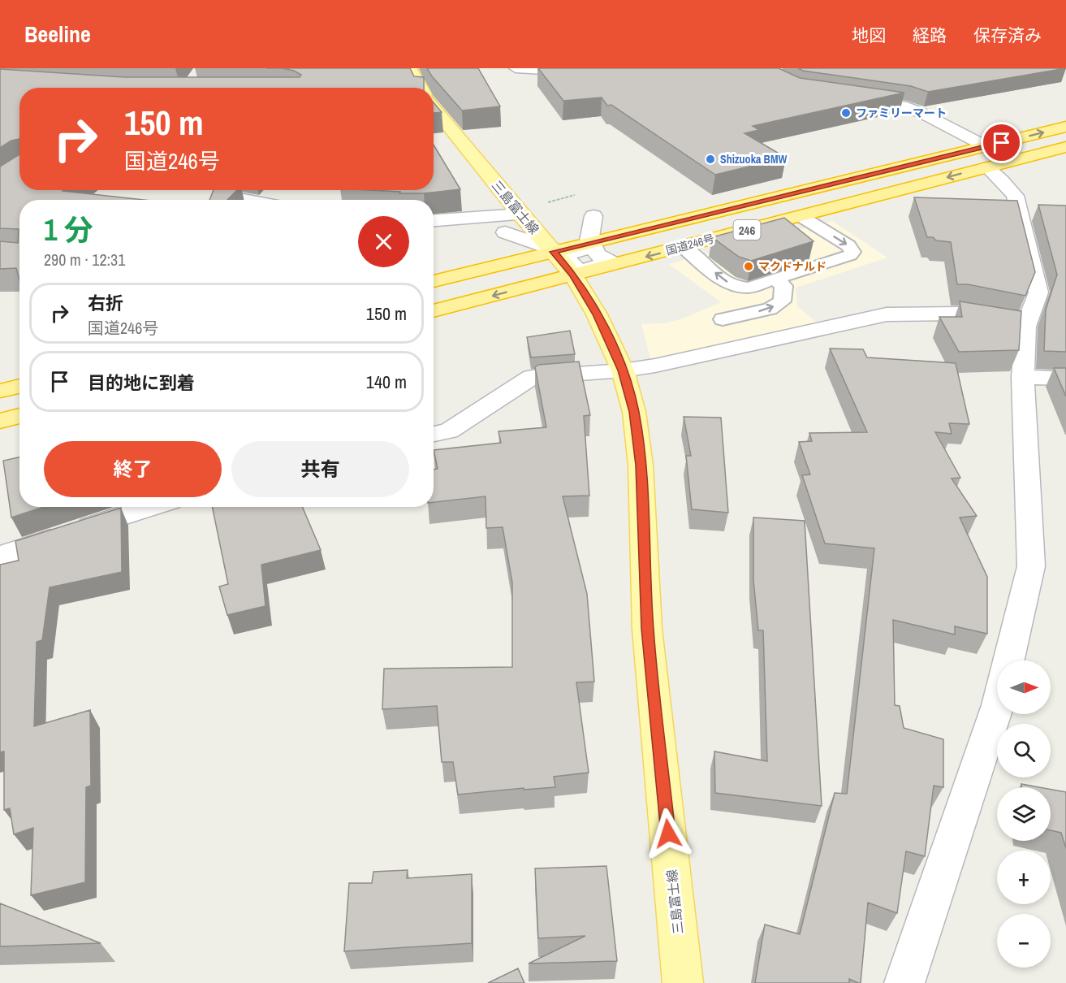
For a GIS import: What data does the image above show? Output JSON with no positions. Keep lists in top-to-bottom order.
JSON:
{
  "streets": {
    "highway": ["246", "国道246号"],
    "main road": ["三島富士線"]
  },
  "crossings": [
    ["三島富士線", "国道246号"]
  ],
  "places": ["ファミリーマート", "Shizuoka BMW", "マクドナルド"],
  "north": "right",
  "page": {
    "header": "Beeline",
    "nav": ["地図", "経路", "保存済み"],
    "turn": ["150 m", "国道246号"],
    "heading": ["1 分", "290 m · 12:31"],
    "list": [
      {
        "name": "右折",
        "note": "国道246号",
        "value": "150 m"
      },
      {
        "name": "目的地に到着",
        "value": "140 m"
      }
    ],
    "buttons": ["終了", "共有"],
    "map_buttons": ["+", "−"]
  }
}
